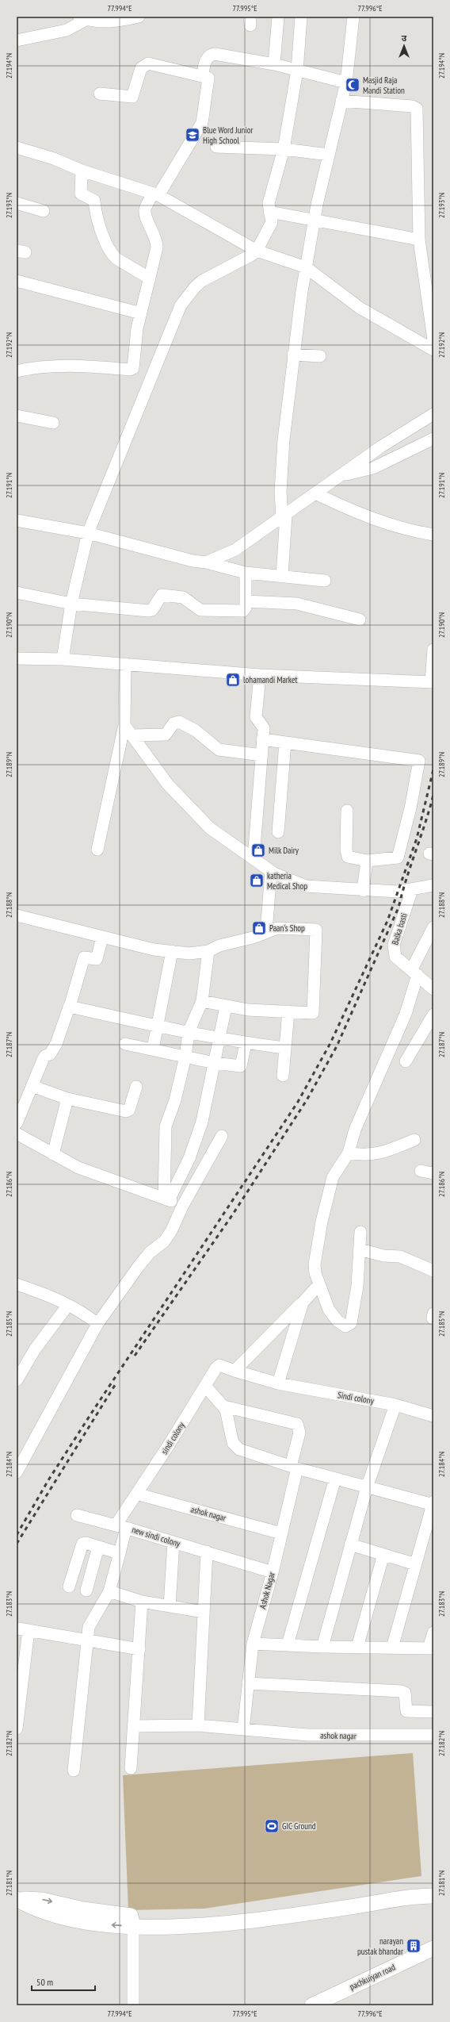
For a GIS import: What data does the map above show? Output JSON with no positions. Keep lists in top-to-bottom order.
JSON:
{
  "streets": {
    "main road": ["pachkuiyan road"],
    "street": [
      "Balka basti",
      "Sindi colony",
      "sindi colony",
      "ashok nagar",
      "new sindi colony",
      "Ashok Nagar"
    ]
  },
  "crossings": [
    ["Sindi colony", "sindi colony"],
    ["sindi colony", "ashok nagar"],
    ["sindi colony", "new sindi colony"],
    ["ashok nagar", "Ashok Nagar"],
    ["new sindi colony", "Ashok Nagar"]
  ],
  "places": {
    "mosque": ["Masjid Raja Mandi Station"],
    "school or university": ["Blue Word Junior High School"],
    "shop": [
      "lohamandi Market",
      "Milk Dairy",
      "katheria Medical Shop",
      "Paan's Shop"
    ],
    "sports": ["GIC Ground"],
    "building": ["narayan pustak bhandar"]
  },
  "scale_bar": "50 m",
  "north": "top",
  "coordinates": [
    "77.994°E",
    "77.995°E",
    "77.996°E",
    "27.194°N",
    "27.193°N",
    "27.192°N",
    "27.191°N",
    "27.190°N",
    "27.189°N",
    "27.188°N",
    "27.187°N",
    "27.186°N",
    "27.185°N",
    "27.184°N",
    "27.183°N",
    "27.182°N",
    "27.181°N"
  ]
}
